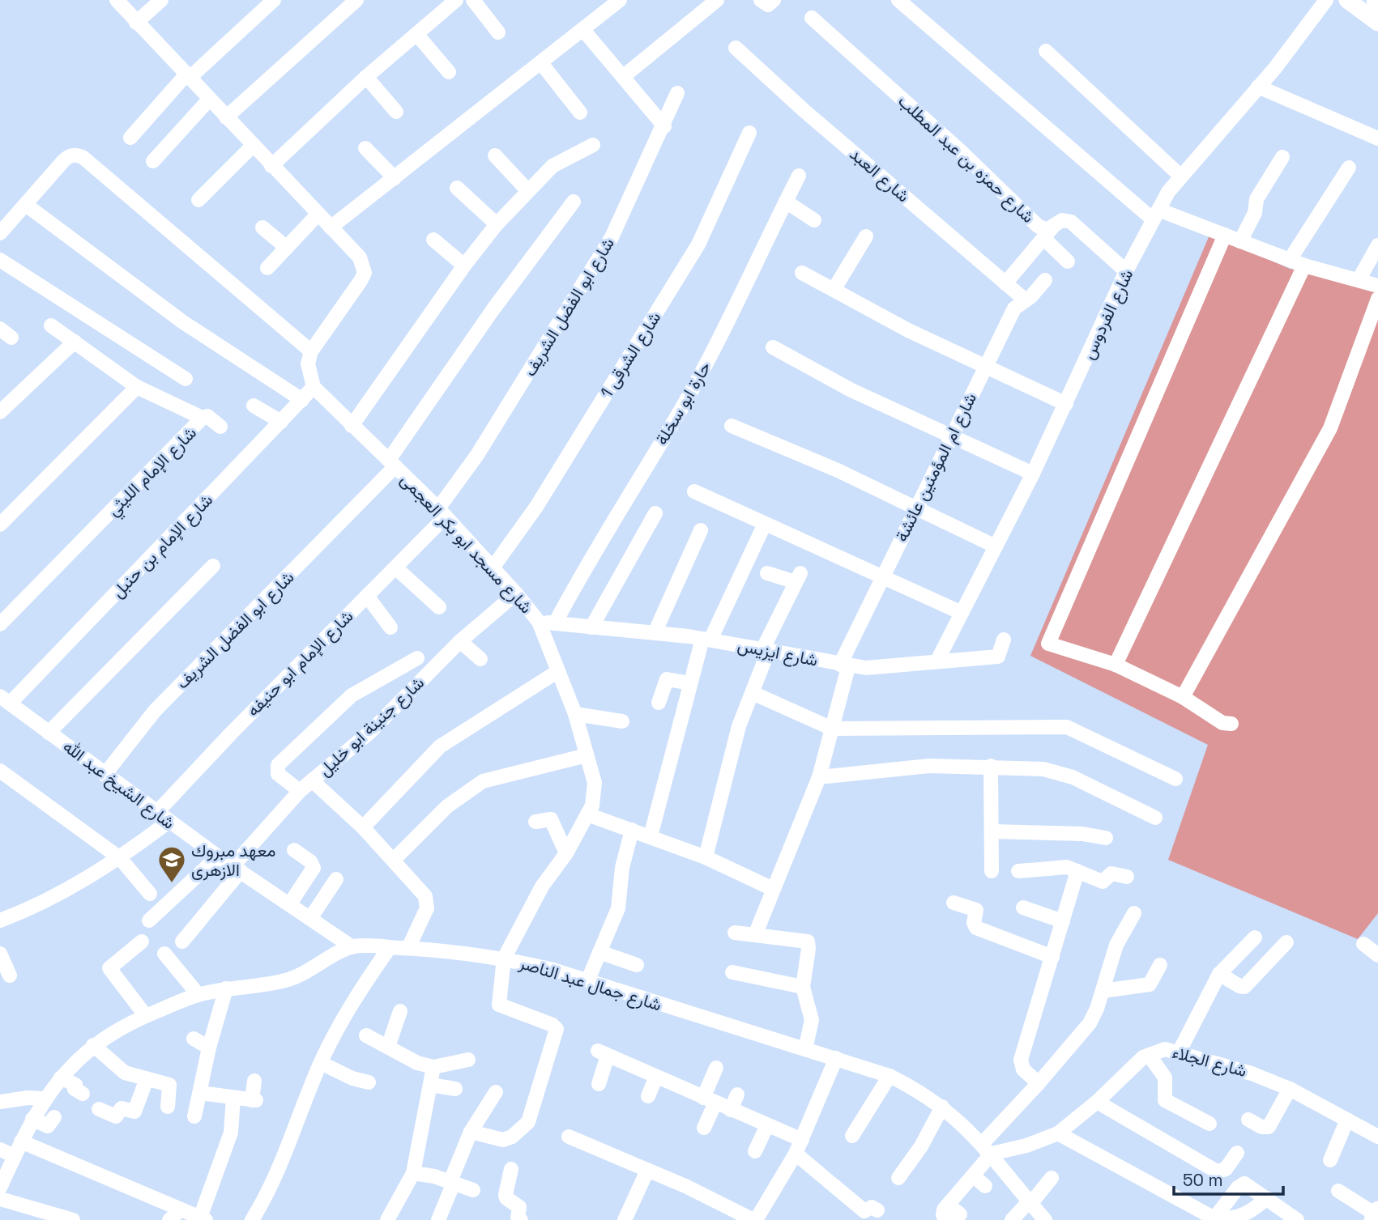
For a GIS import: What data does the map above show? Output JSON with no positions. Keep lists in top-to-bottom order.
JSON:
{
  "streets": {
    "street": [
      "شارع حمزه بن عبد المطلب",
      "شارع العبد",
      "شارع ابو الفضل الشريف",
      "شارع الفردوس",
      "شارع الشرقى 1",
      "حارة ابو سخلة",
      "شارع ام المؤمنين عائشة",
      "شارع الإمام الليثي",
      "شارع مسجد ابو بكر العجمى",
      "شارع الإمام بن حنبل",
      "شارع ايزيس",
      "شارع الإمام ابو حنيفه",
      "شارع جنينة ابو خليل",
      "شارع الشيخ عبد الله",
      "شارع جمال عبد الناصر",
      "شارع الجلاء"
    ]
  },
  "crossings": [
    ["شارع حمزه بن عبد المطلب", "شارع الفردوس"],
    ["شارع العبد", "شارع ام المؤمنين عائشة"],
    ["شارع ابو الفضل الشريف", "شارع مسجد ابو بكر العجمى"],
    ["شارع ابو الفضل الشريف", "شارع الإمام ابو حنيفه"],
    ["شارع ابو الفضل الشريف", "شارع الشيخ عبد الله"],
    ["شارع الفردوس", "شارع ايزيس"],
    ["شارع الشرقى 1", "شارع مسجد ابو بكر العجمى"],
    ["حارة ابو سخلة", "شارع ايزيس"],
    ["شارع ام المؤمنين عائشة", "شارع ايزيس"],
    ["شارع مسجد ابو بكر العجمى", "شارع الإمام بن حنبل"],
    ["شارع مسجد ابو بكر العجمى", "شارع ايزيس"],
    ["شارع مسجد ابو بكر العجمى", "شارع الإمام ابو حنيفه"],
    ["شارع مسجد ابو بكر العجمى", "شارع جنينة ابو خليل"],
    ["شارع مسجد ابو بكر العجمى", "شارع جمال عبد الناصر"],
    ["شارع الإمام بن حنبل", "شارع الشيخ عبد الله"],
    ["شارع الإمام ابو حنيفه", "شارع الشيخ عبد الله"],
    ["شارع جنينة ابو خليل", "شارع الشيخ عبد الله"],
    ["شارع الشيخ عبد الله", "شارع جمال عبد الناصر"],
    ["شارع جمال عبد الناصر", "شارع الجلاء"]
  ],
  "places": {
    "school or university": ["معهد مبروك الازهرى"]
  },
  "scale_bar": "50 m"
}
